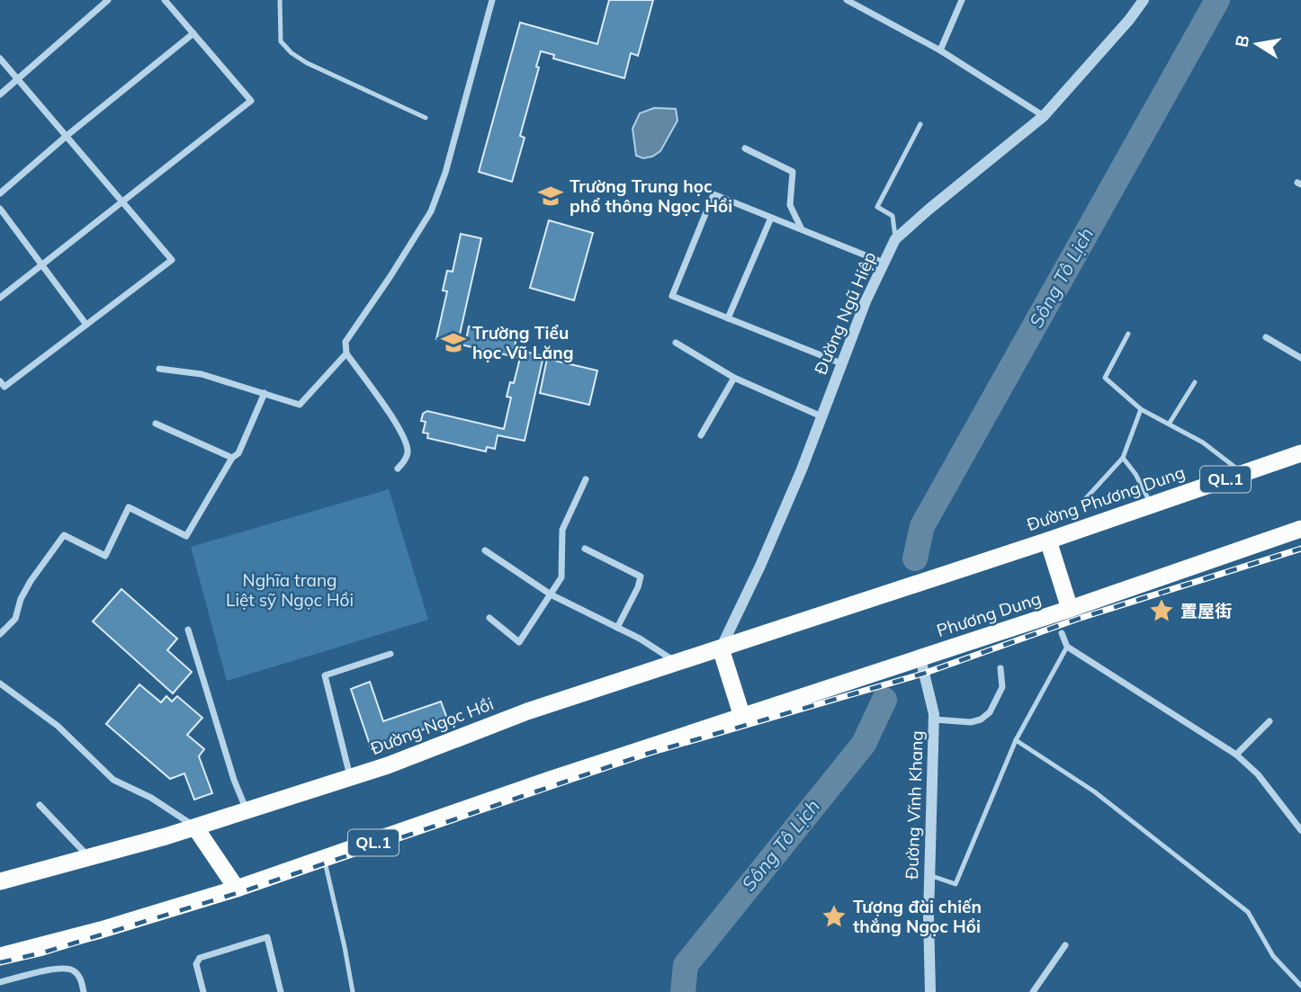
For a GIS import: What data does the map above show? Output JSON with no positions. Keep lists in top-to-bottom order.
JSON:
{
  "streets": {
    "highway": [
      "QL.1",
      "Đường Phương Dung",
      "Phương Dung",
      "Đường Ngọc Hồi"
    ],
    "street": ["Đường Ngũ Hiệp", "Đường Vĩnh Khang"]
  },
  "crossings": [
    ["Đường Ngũ Hiệp", "Đường Ngọc Hồi"],
    ["QL.1", "Phương Dung"],
    ["QL.1", "Đường Vĩnh Khang"],
    ["Đường Phương Dung", "Đường Ngọc Hồi"],
    ["Phương Dung", "Đường Vĩnh Khang"]
  ],
  "water": ["Sông Tô Lịch"],
  "parks": ["Nghĩa trang Liệt sỹ Ngọc Hồi"],
  "places": {
    "school or university": ["Trường Trung học phổ thông Ngọc Hồi", "Trường Tiểu học Vũ Lăng"],
    "place": ["置屋街", "Tượng đài chiến thắng Ngọc Hồi"]
  },
  "north": "left"
}
